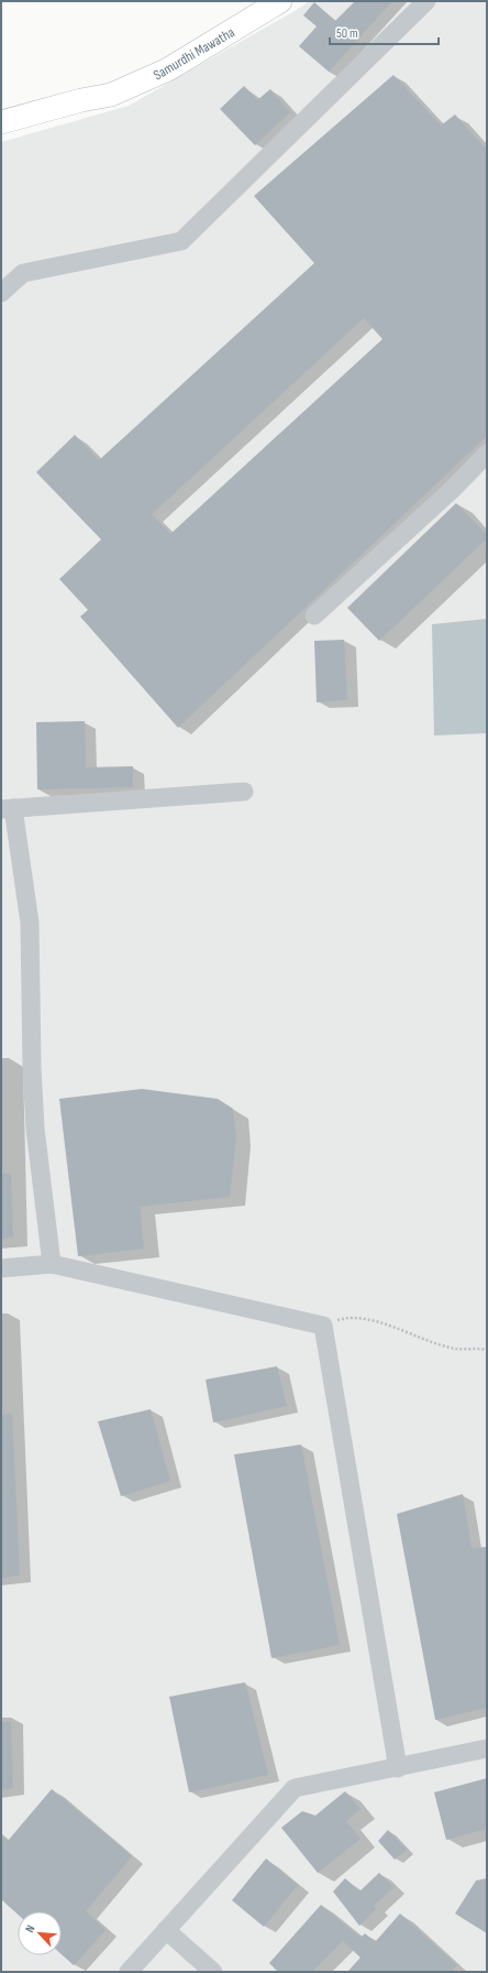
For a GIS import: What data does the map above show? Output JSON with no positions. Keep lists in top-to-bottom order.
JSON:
{
  "streets": {
    "main road": ["Samurdhi Mawatha"]
  },
  "scale_bar": "50 m",
  "north": "top left"
}
